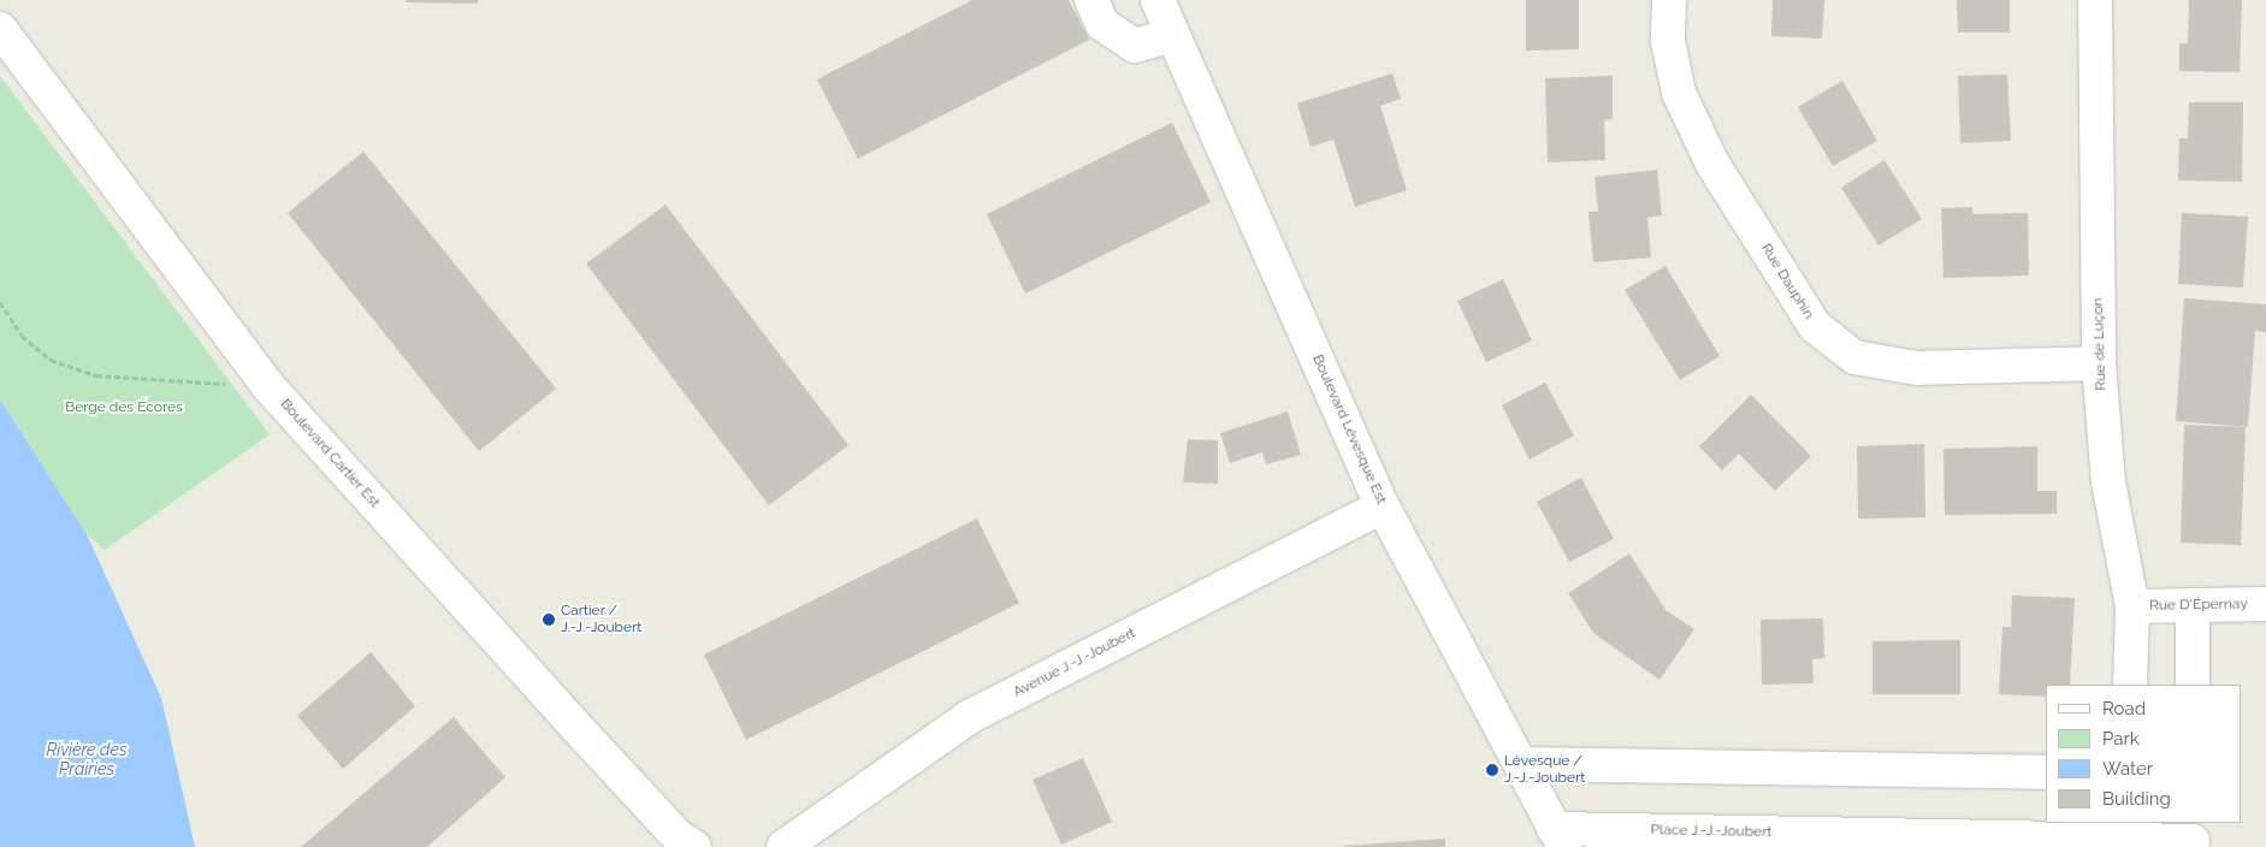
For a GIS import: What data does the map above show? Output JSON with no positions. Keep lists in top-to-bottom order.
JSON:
{
  "streets": {
    "street": [
      "Rue Dauphin",
      "Rue de Luçon",
      "Boulevard Lévesque Est",
      "Boulevard Cartier Est",
      "Rue D'Épernay",
      "Avenue J.-J.-Joubert",
      "Place J.-J.-Joubert"
    ]
  },
  "crossings": [
    ["Rue Dauphin", "Rue de Luçon"],
    ["Rue de Luçon", "Rue D'Épernay"],
    ["Boulevard Lévesque Est", "Avenue J.-J.-Joubert"],
    ["Boulevard Lévesque Est", "Place J.-J.-Joubert"]
  ],
  "water": ["Rivière des Prairies"],
  "parks": ["Berge des Écores"],
  "places": ["Cartier / J.-J.-Joubert", "Lévesque / J.-J.-Joubert"],
  "legend": [
    "Road",
    "Park",
    "Water",
    "Building"
  ]
}
